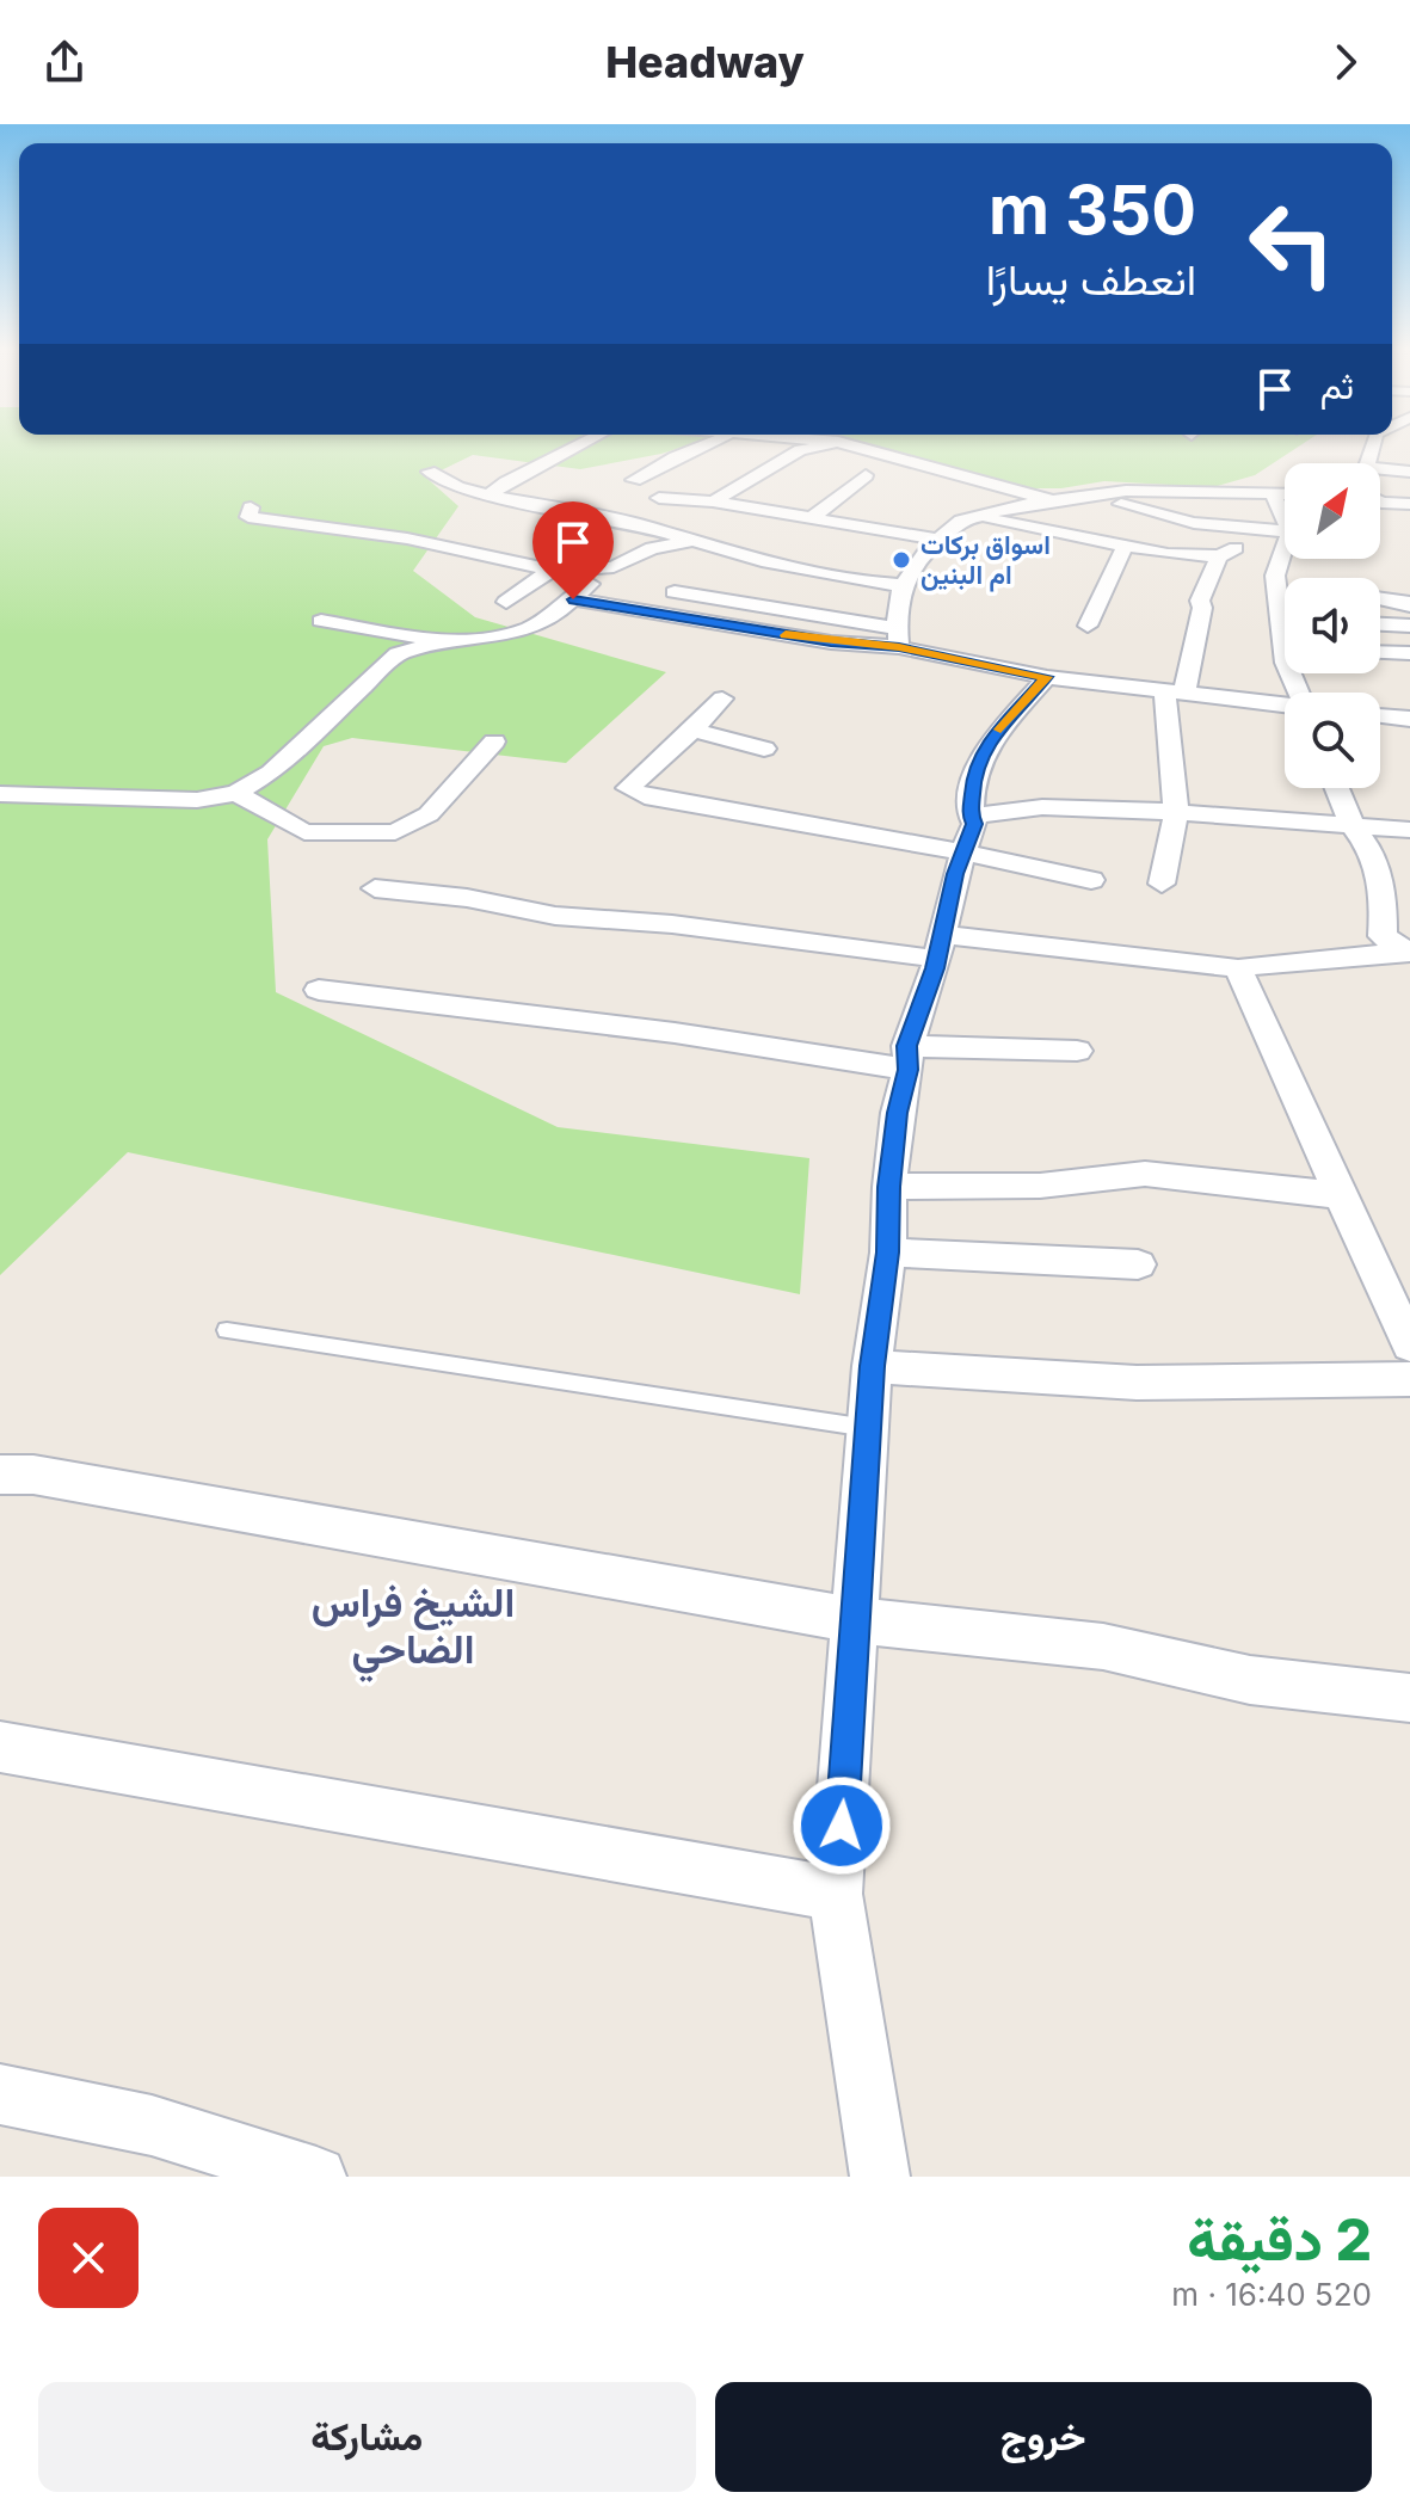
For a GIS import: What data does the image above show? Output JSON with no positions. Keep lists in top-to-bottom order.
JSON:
{
  "districts": ["الشيخ فراس الضاحي"],
  "places": ["اسواق بركات ام البنين"],
  "north": "top right",
  "page": {
    "header": "Headway",
    "turn": ["350 m", "انعطف يسارًا"],
    "then": "ثم",
    "heading": ["2 دقيقة", "520 m · 16:40"],
    "buttons": ["خروج", "مشاركة"]
  }
}
